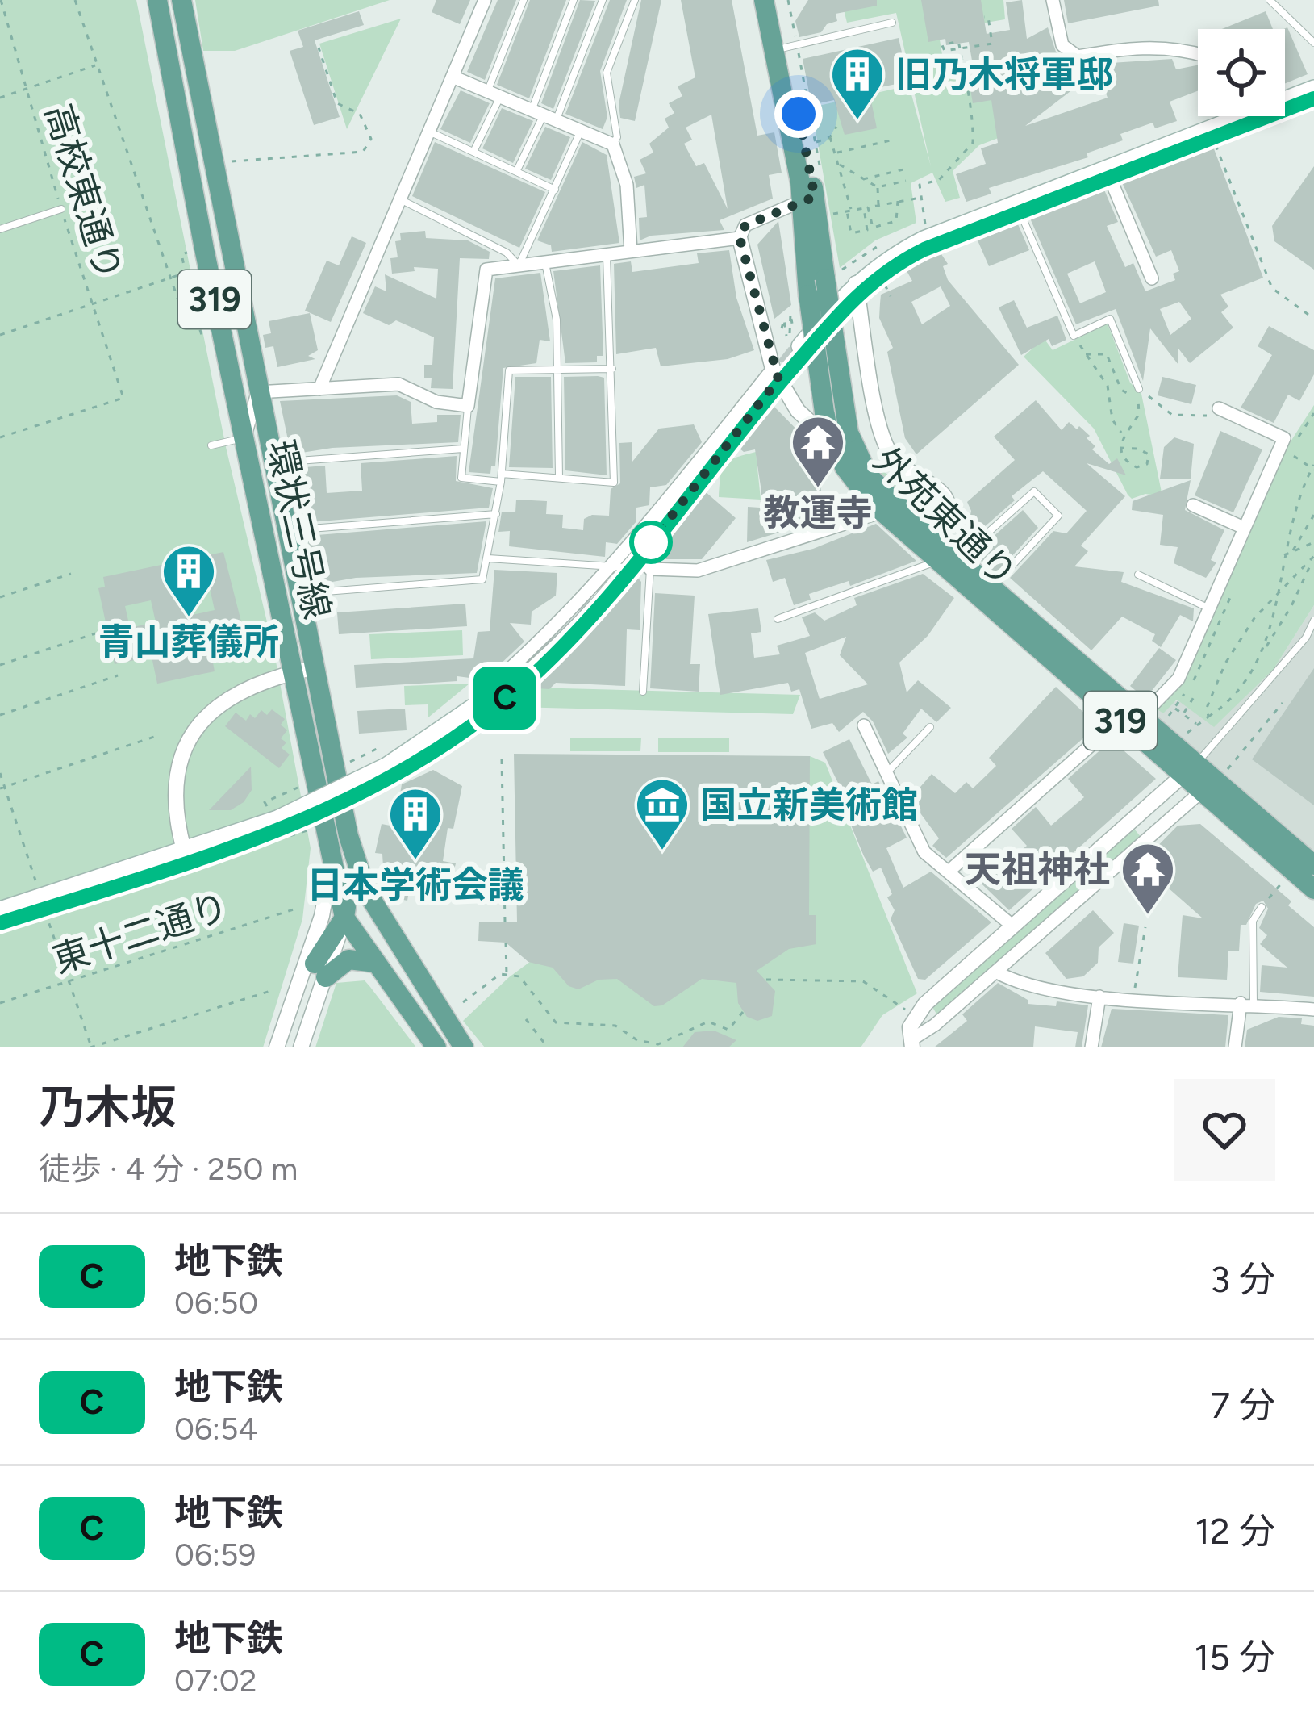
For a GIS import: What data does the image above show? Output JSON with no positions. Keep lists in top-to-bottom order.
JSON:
{
  "streets": {
    "main road": ["319", "外苑東通り", "環状三号線"],
    "path": ["高校東通り", "東十二通り"]
  },
  "places": {
    "building": ["旧乃木将軍邸", "青山葬儀所", "日本学術会議"],
    "temple": ["教運寺", "天祖神社"],
    "museum": ["国立新美術館"]
  },
  "lines": ["metro line C"],
  "page": {
    "on_map": "C",
    "heading": ["乃木坂", "徒歩 · 4 分 · 250 m"],
    "list": [
      {
        "mark": "C",
        "name": "地下鉄",
        "note": "06:50",
        "value": "3 分"
      },
      {
        "mark": "C",
        "name": "地下鉄",
        "note": "06:54",
        "value": "7 分"
      },
      {
        "mark": "C",
        "name": "地下鉄",
        "note": "06:59",
        "value": "12 分"
      },
      {
        "mark": "C",
        "name": "地下鉄",
        "note": "07:02",
        "value": "15 分"
      }
    ]
  }
}
